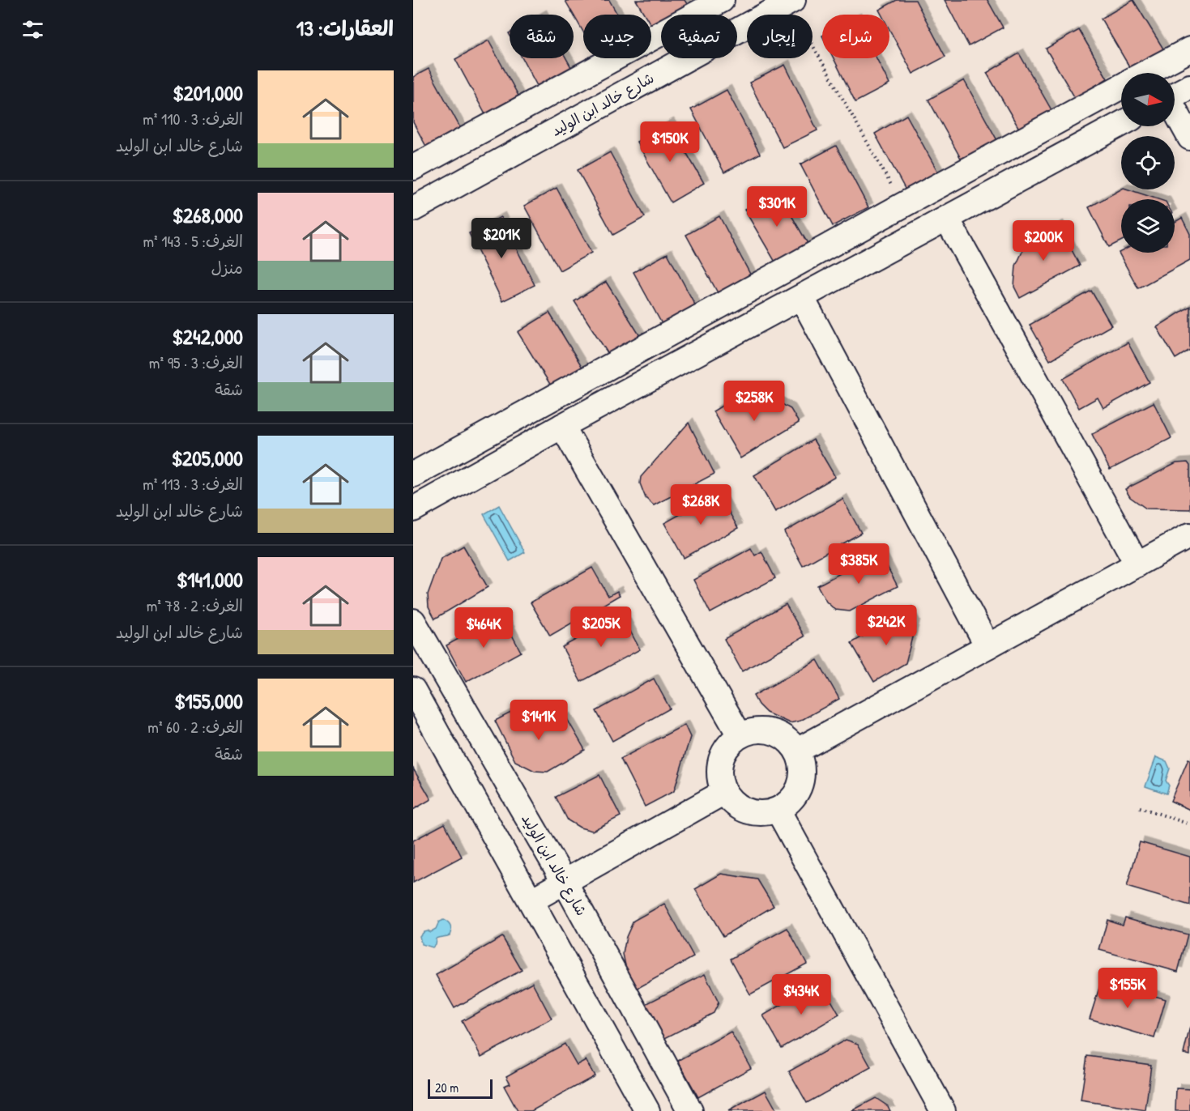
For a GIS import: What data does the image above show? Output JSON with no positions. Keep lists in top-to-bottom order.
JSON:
{
  "streets": {
    "street": ["شارع خالد ابن الوليد"]
  },
  "scale_bar": "20 m",
  "north": "right",
  "page": {
    "heading": "العقارات: 13",
    "chip": [
      "شراء",
      "إيجار",
      "تصفية",
      "جديد",
      "شقة"
    ],
    "list": [
      {
        "name": "$201,000",
        "note": "الغرف: 3 · 110 m² · شارع خالد ابن الوليد"
      },
      {
        "name": "$268,000",
        "note": "الغرف: 5 · 143 m² · منزل"
      },
      {
        "name": "$242,000",
        "note": "الغرف: 3 · 95 m² · شقة"
      },
      {
        "name": "$205,000",
        "note": "الغرف: 3 · 113 m² · شارع خالد ابن الوليد"
      },
      {
        "name": "$141,000",
        "note": "الغرف: 2 · 78 m² · شارع خالد ابن الوليد"
      },
      {
        "name": "$155,000",
        "note": "الغرف: 2 · 60 m² · شقة"
      }
    ],
    "price": [
      "$150K",
      "$301K",
      "$201K",
      "$200K",
      "$258K",
      "$268K",
      "$385K",
      "$242K",
      "$205K",
      "$464K",
      "$141K",
      "$155K",
      "$434K"
    ],
    "scale": "20 m"
  }
}
